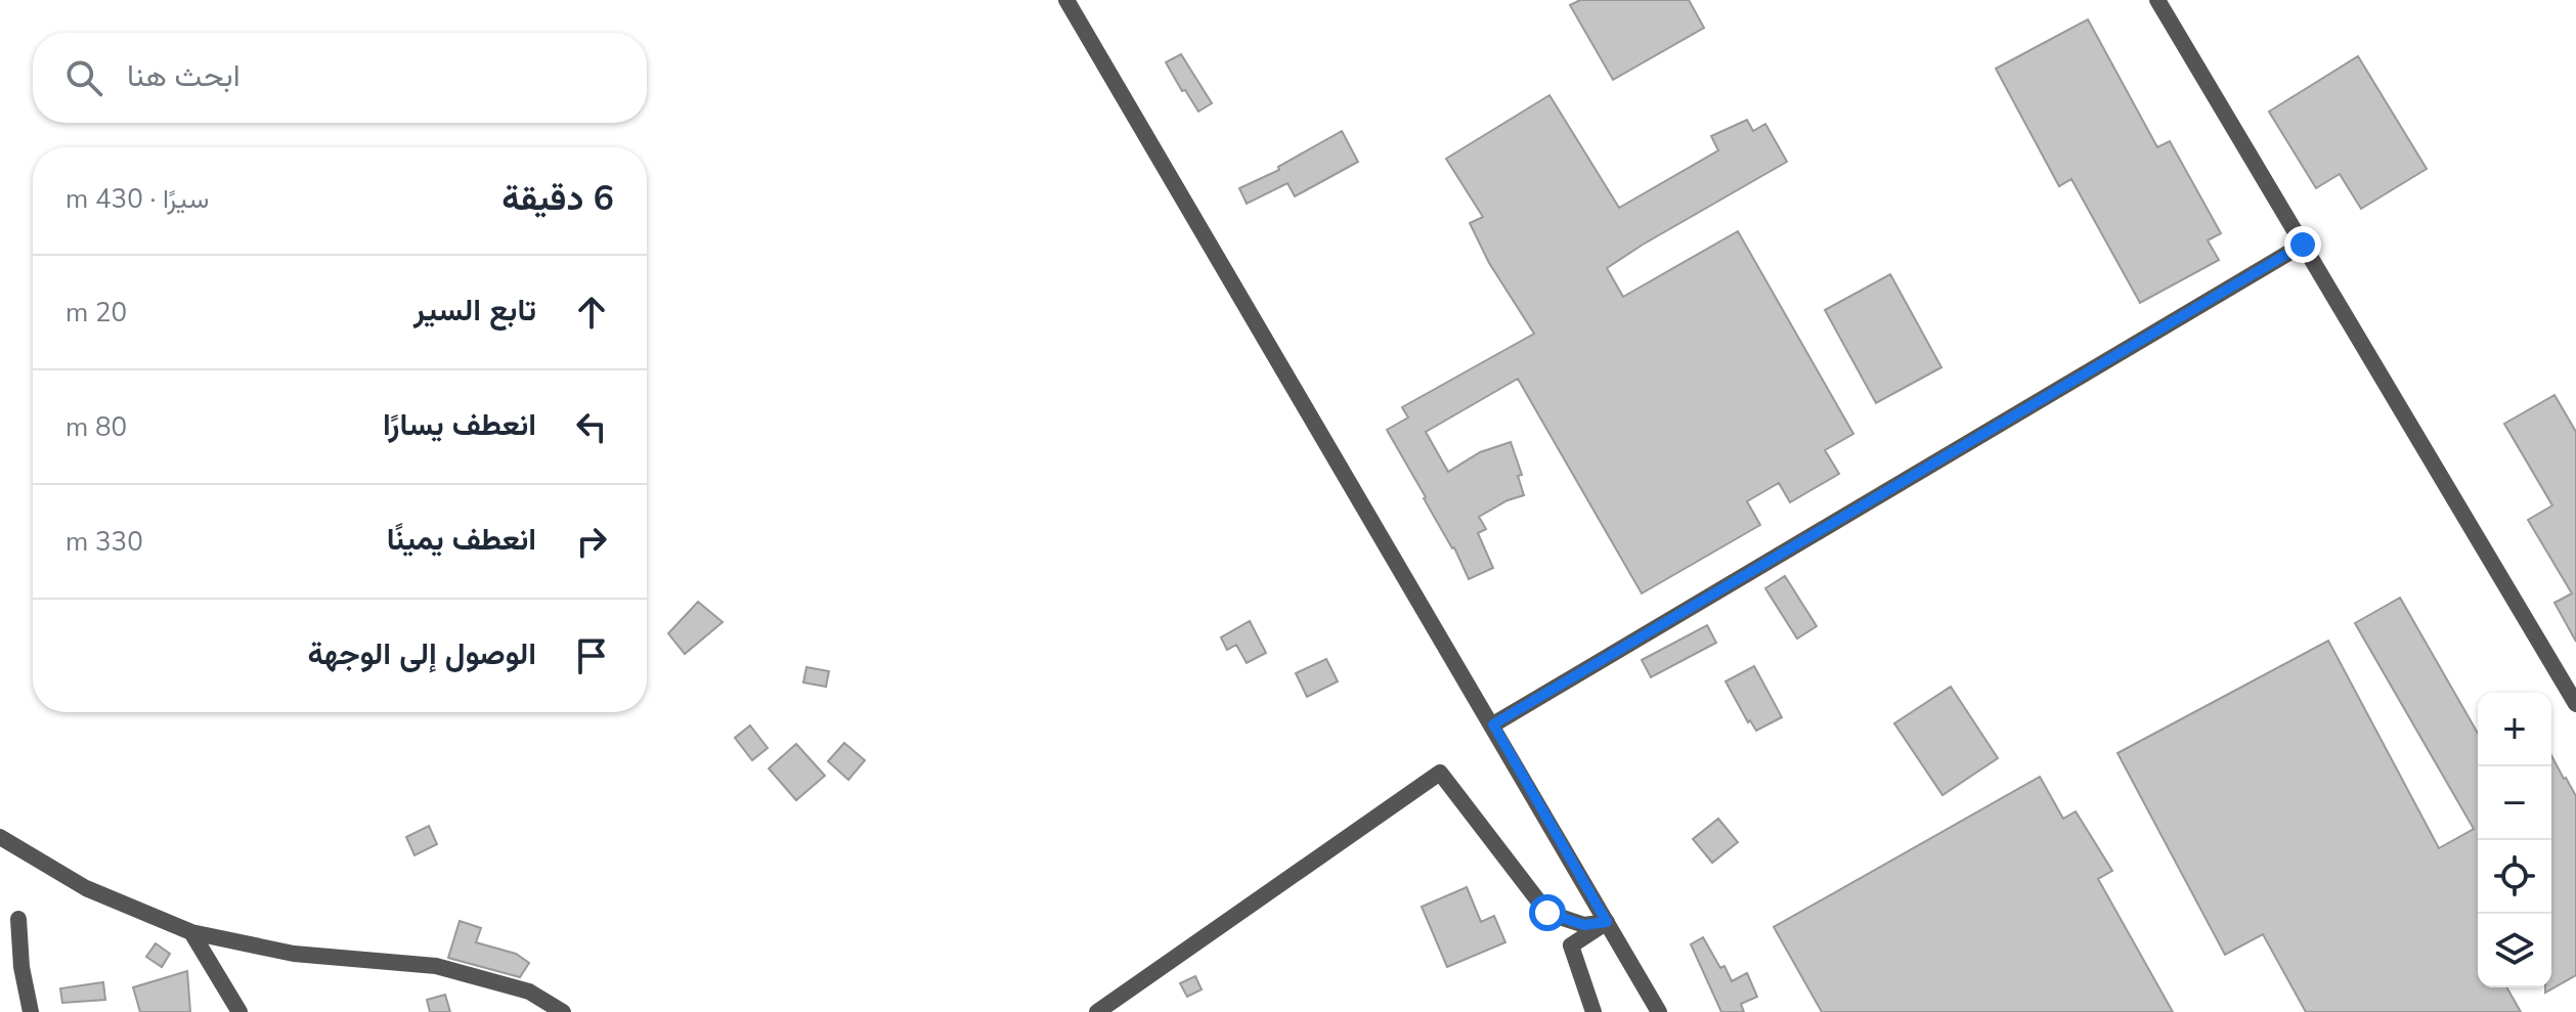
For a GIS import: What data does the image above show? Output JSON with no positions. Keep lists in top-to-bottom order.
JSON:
{
  "page": {
    "search": "ابحث هنا",
    "heading": ["6 دقيقة", "سيرًا · 430 m"],
    "list": [
      ["تابع السير", "20 m"],
      ["انعطف يسارًا", "80 m"],
      ["انعطف يمينًا", "330 m"],
      "الوصول إلى الوجهة"
    ],
    "map_buttons": ["+", "−"]
  }
}
